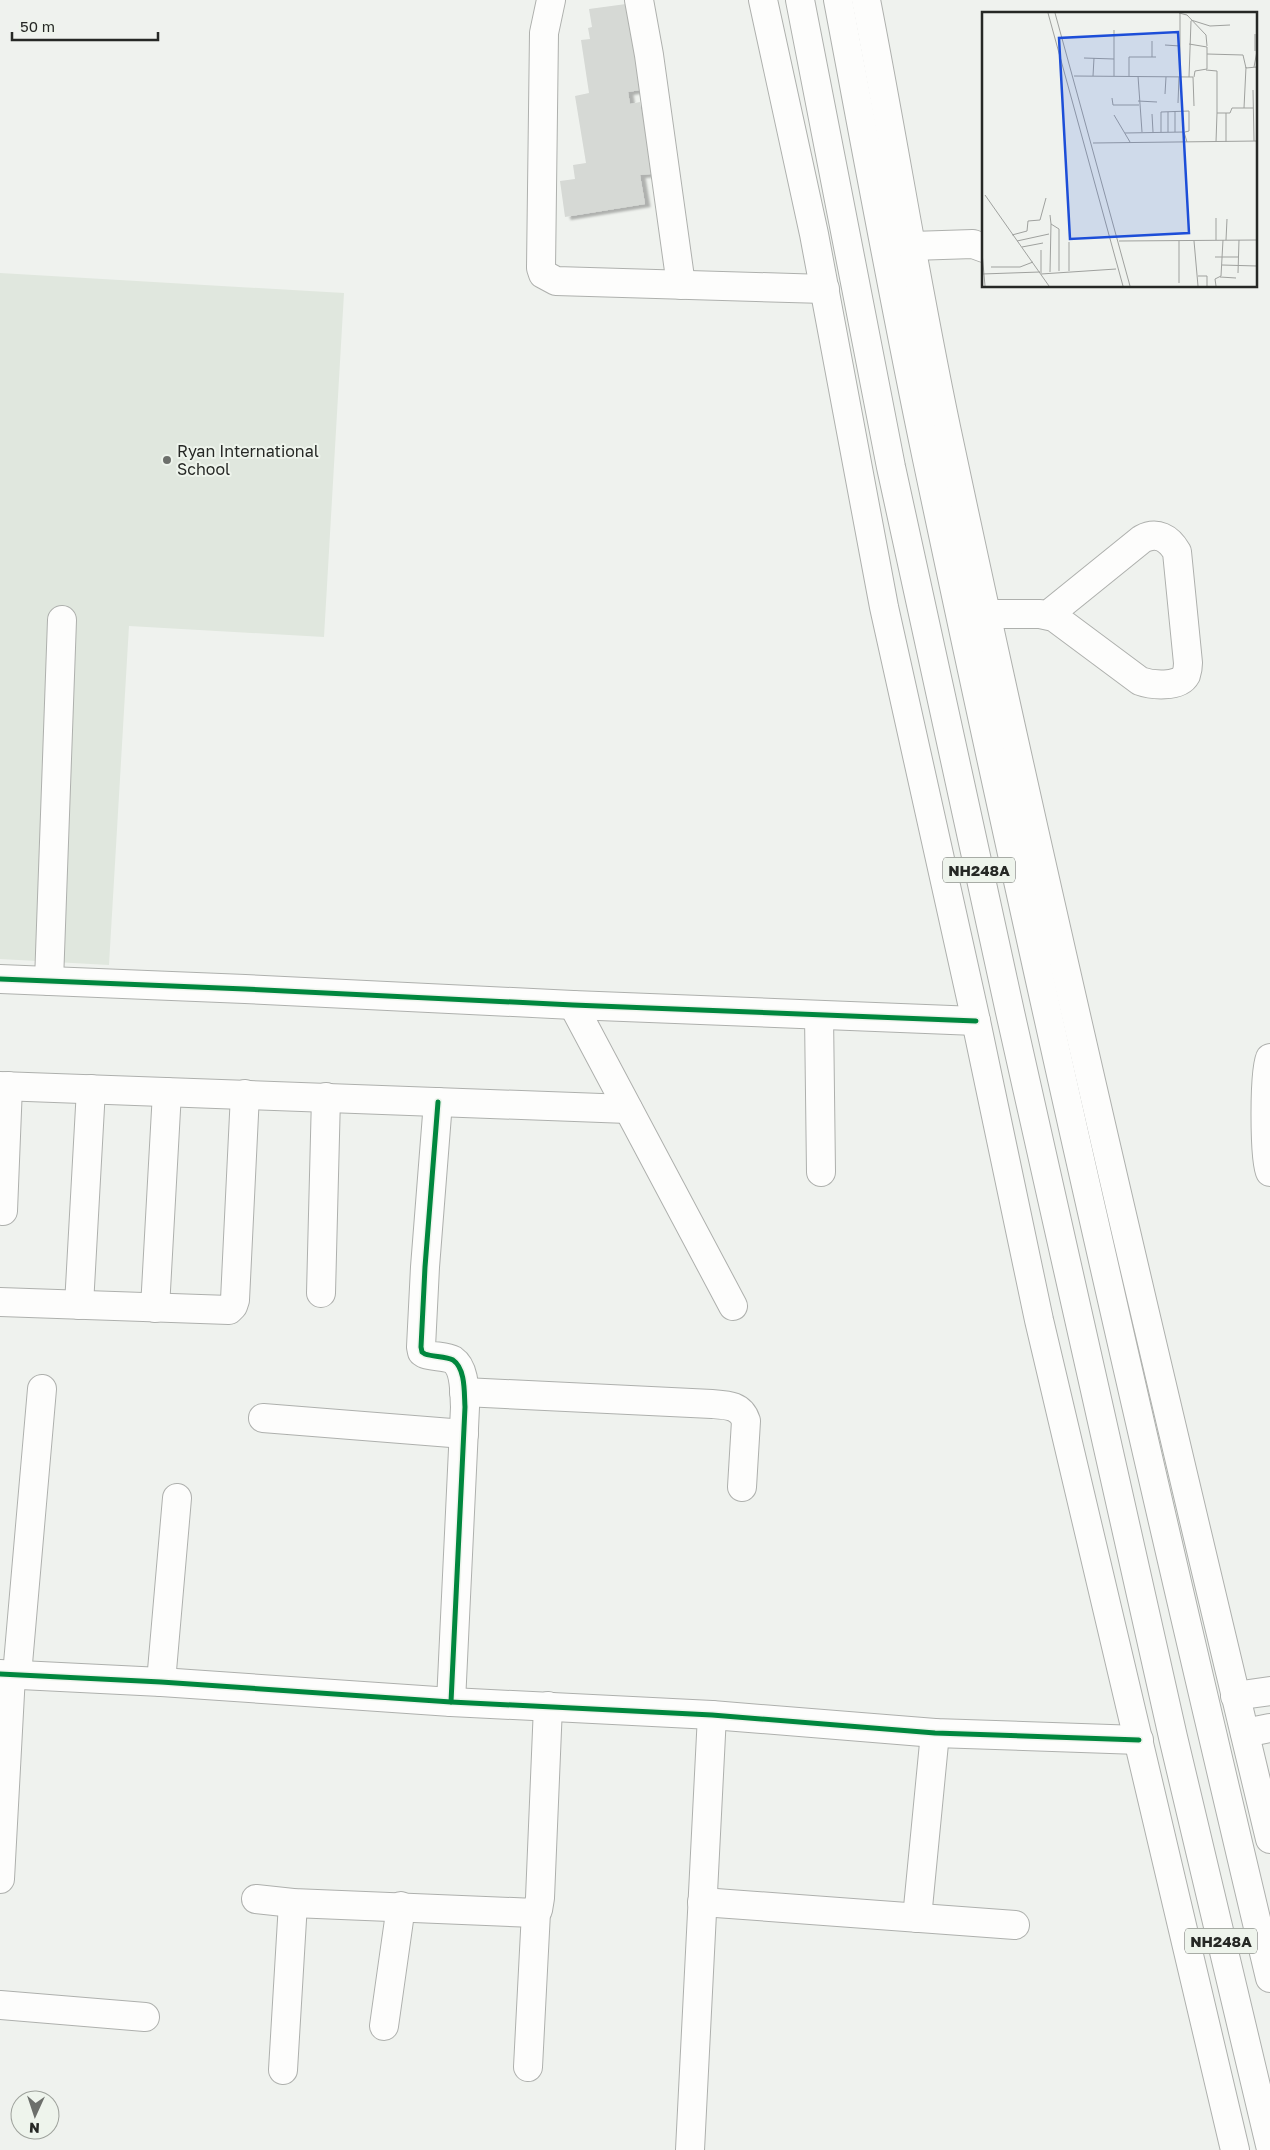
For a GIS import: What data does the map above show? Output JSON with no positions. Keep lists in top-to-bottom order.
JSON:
{
  "streets": {
    "main road": ["NH248A"]
  },
  "places": ["Ryan International School"],
  "scale_bar": "50 m",
  "north": "bottom"
}
